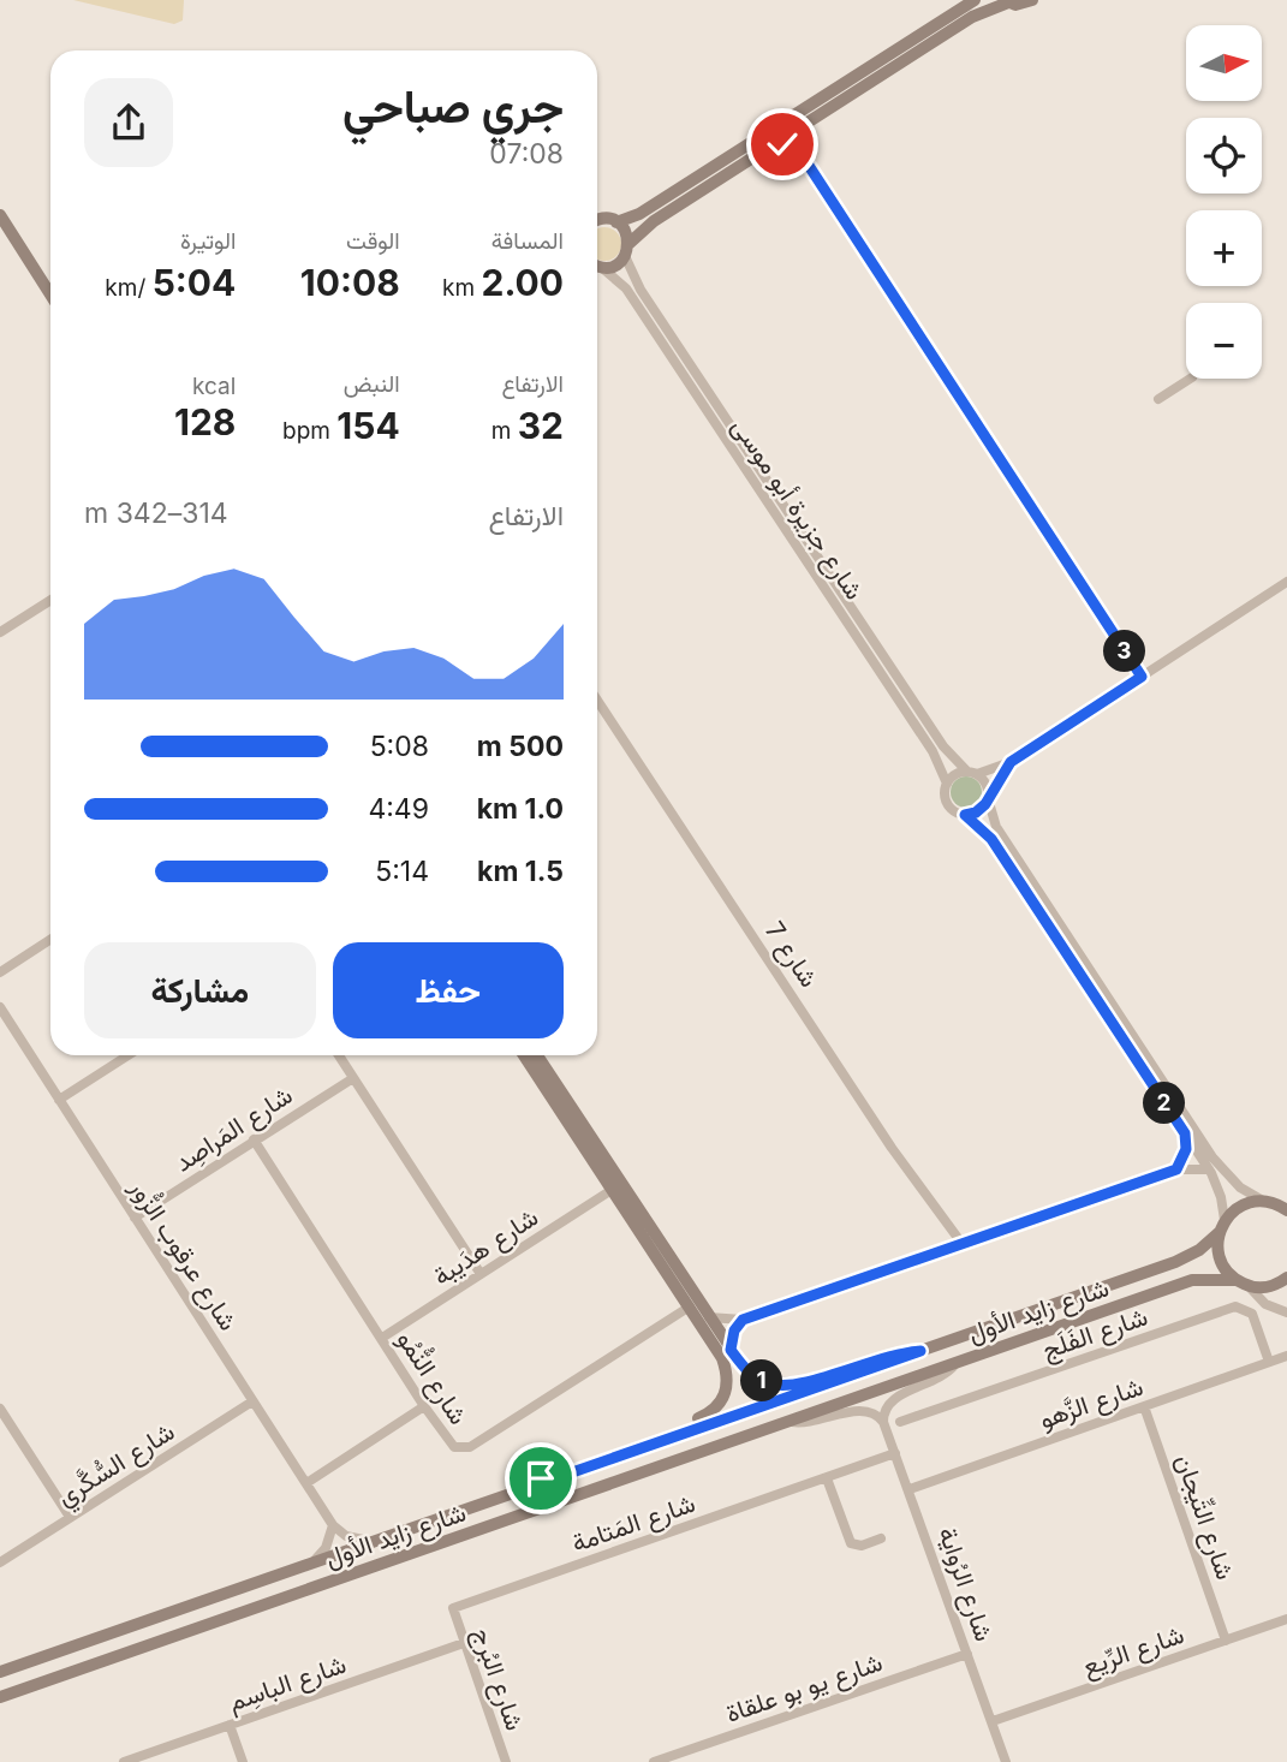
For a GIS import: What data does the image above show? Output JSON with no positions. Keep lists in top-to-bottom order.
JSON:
{
  "streets": {
    "main road": ["شارع زايد الأول"],
    "street": [
      "شارع جزيرة أبو موسى",
      "شارع 7",
      "شارع المَراصِد",
      "شارع هدَيبة",
      "شارع عرقوب الزُّور",
      "شارع الفَلَج",
      "شارع النُّمُو",
      "شارع الزَّهو",
      "شارع السُّكَّري",
      "شارع التِّيجان",
      "شارع المَتامة",
      "شارع الرُواية",
      "شارع الرِّيع",
      "شارع البُرج",
      "شارع الباسِم",
      "شارع يو بو علقاة"
    ]
  },
  "crossings": [
    ["شارع المَراصِد", "شارع عرقوب الزُّور"],
    ["شارع المَراصِد", "شارع النُّمُو"],
    ["شارع هدَيبة", "شارع النُّمُو"],
    ["شارع عرقوب الزُّور", "شارع السُّكَّري"],
    ["شارع الفَلَج", "شارع الزَّهو"],
    ["شارع الزَّهو", "شارع التِّيجان"],
    ["شارع الزَّهو", "شارع الرُواية"],
    ["شارع التِّيجان", "شارع الرِّيع"],
    ["شارع المَتامة", "شارع الرُواية"],
    ["شارع المَتامة", "شارع البُرج"],
    ["شارع الرُواية", "شارع الرِّيع"],
    ["شارع الرُواية", "شارع يو بو علقاة"],
    ["شارع البُرج", "شارع الباسِم"]
  ],
  "north": "right",
  "page": {
    "map_buttons": ["+", "−"],
    "heading": ["جري صباحي", "07:08"],
    "stats": [
      ["المسافة", "2.00 km"],
      ["الوقت", "10:08"],
      ["الوتيرة", "5:04 /km"],
      ["الارتفاع", "32 m"],
      ["النبض", "154 bpm"],
      ["kcal", "128"]
    ],
    "chart": ["الارتفاع", "314–342 m"],
    "pins": ["3", "2", "1"],
    "list": [
      {
        "name": "500 m",
        "note": "5:08"
      },
      {
        "name": "1.0 km",
        "note": "4:49"
      },
      {
        "name": "1.5 km",
        "note": "5:14"
      }
    ],
    "buttons": ["حفظ", "مشاركة"]
  }
}
